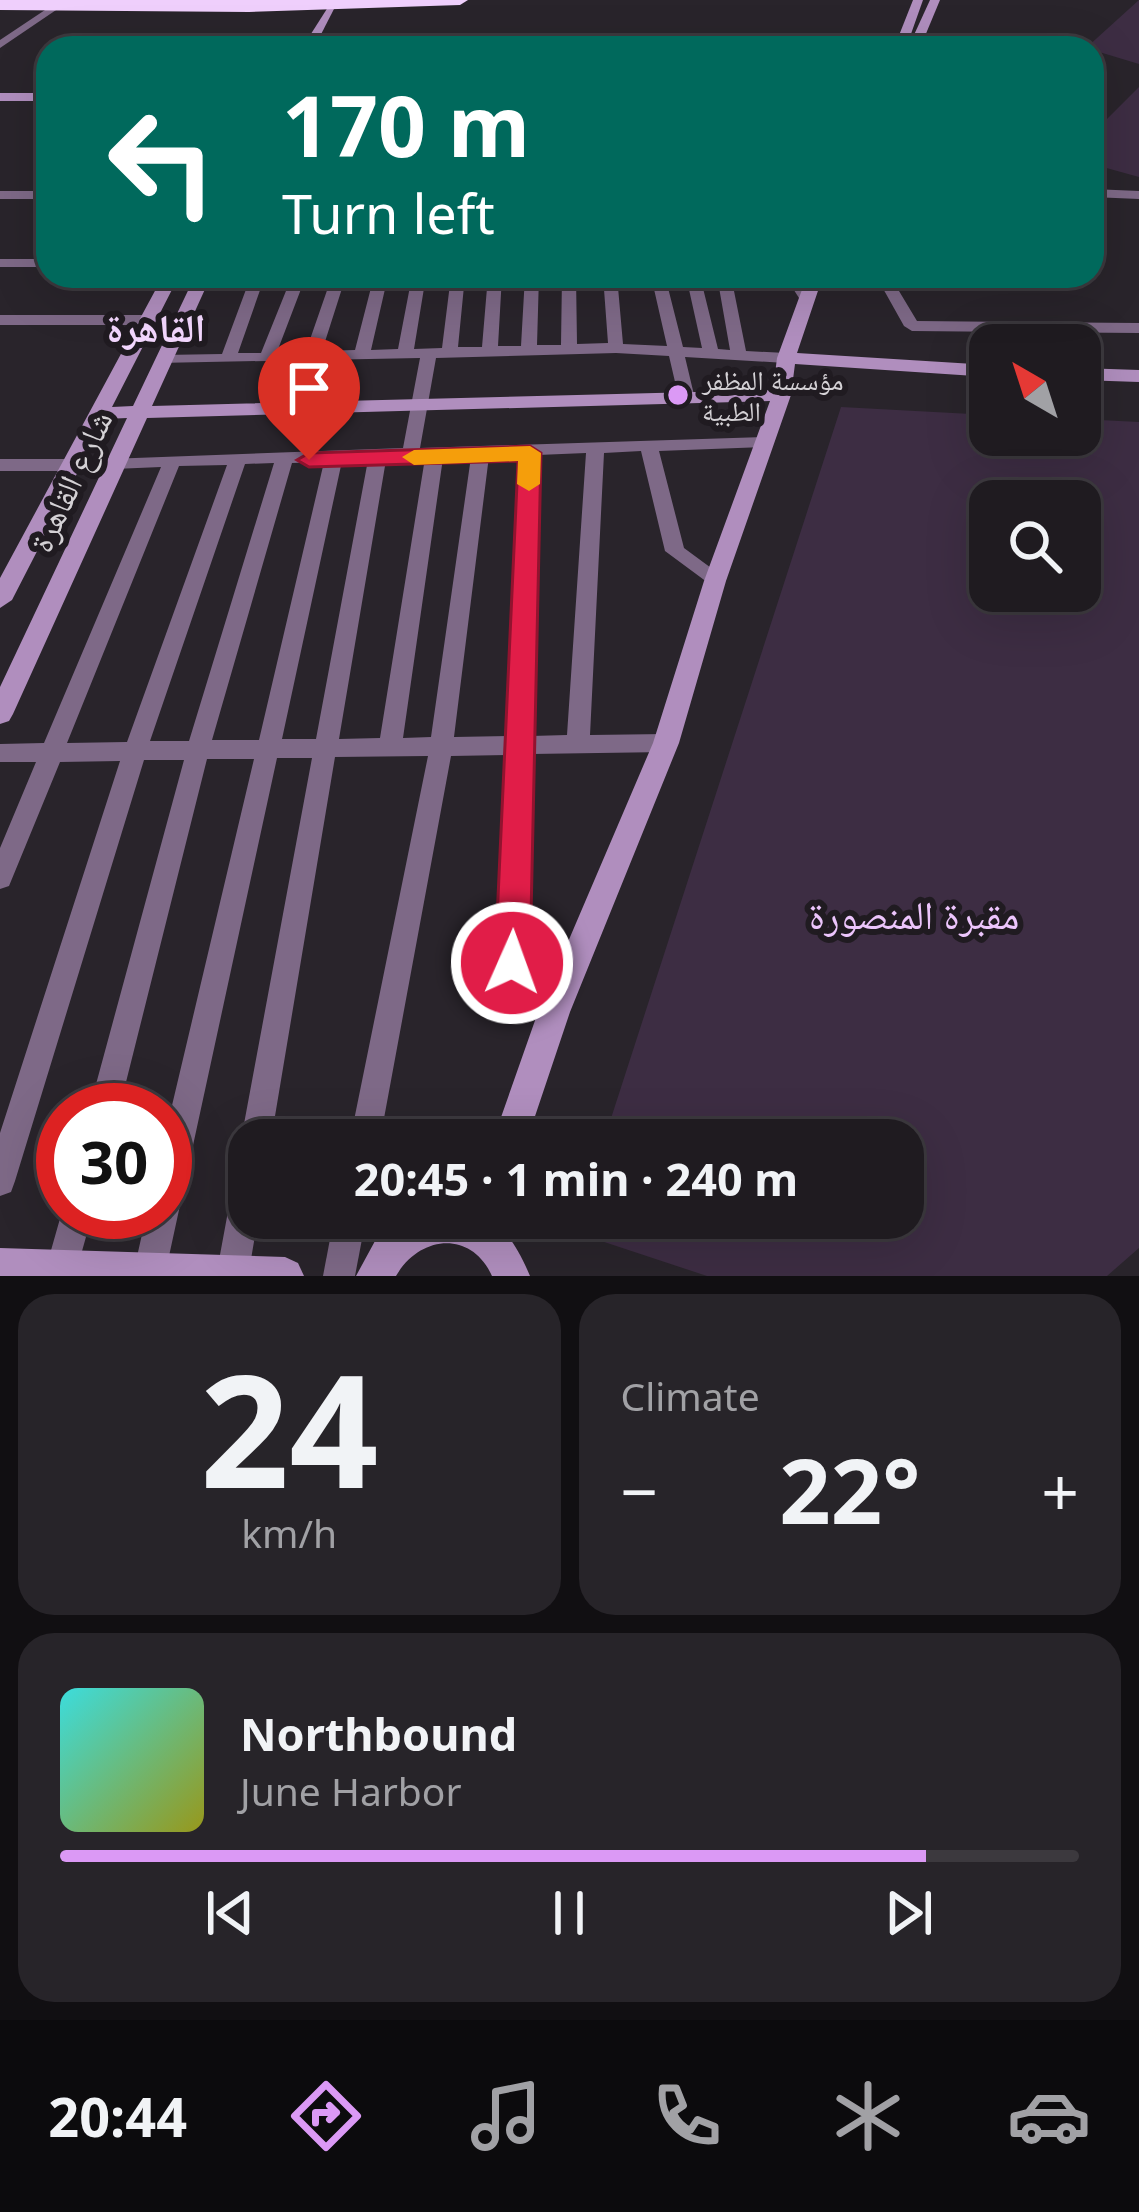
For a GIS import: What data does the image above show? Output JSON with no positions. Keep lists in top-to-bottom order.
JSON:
{
  "streets": {
    "street": ["شارع القاهرة"]
  },
  "districts": ["القاهرة"],
  "parks": ["مقبرة المنصورة"],
  "places": ["مؤسسة المظفر الطبية"],
  "north": "top left",
  "page": {
    "turn": ["170 m", "Turn left"],
    "limit": "30",
    "trip": "20:45 · 1 min · 240 m",
    "tile": [
      ["24", "km/h"],
      "Climate"
    ],
    "heat": ["−", "22°", "+"],
    "song": ["Northbound", "June Harbor"],
    "tabs": "20:44"
  }
}
